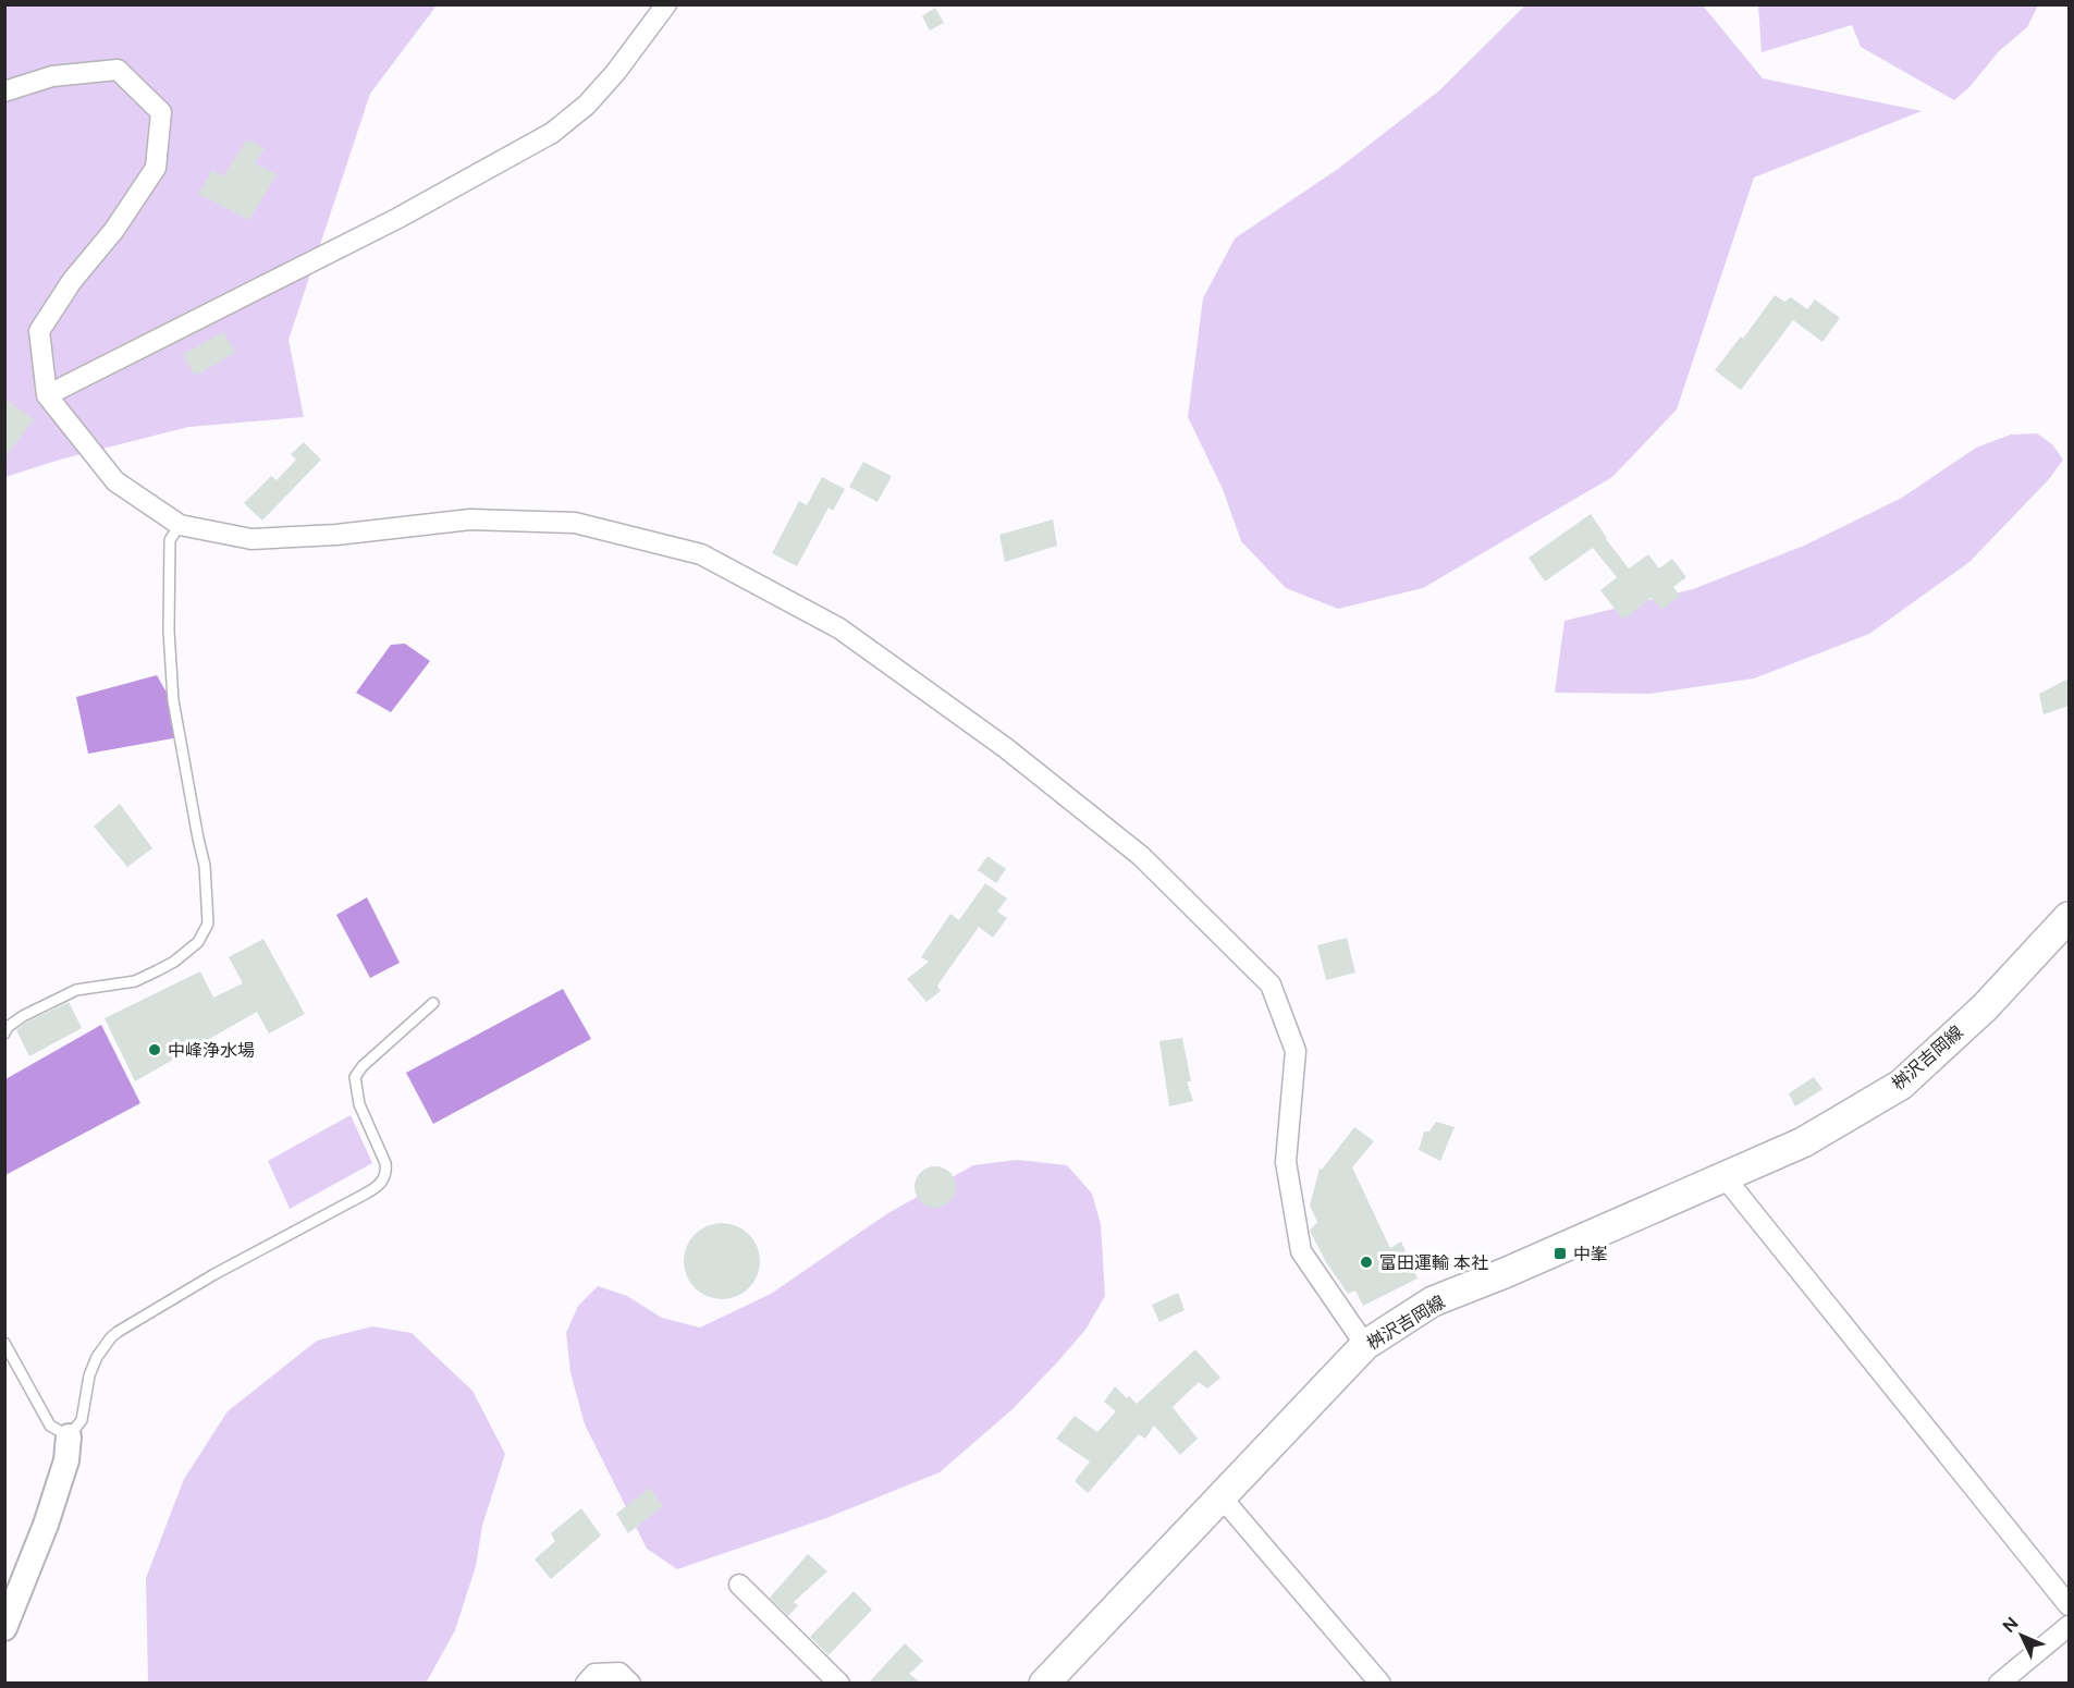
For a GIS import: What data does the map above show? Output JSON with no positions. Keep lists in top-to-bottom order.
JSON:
{
  "streets": {
    "main road": ["桝沢吉岡線"]
  },
  "places": {
    "other": ["中峰浄水場", "富田運輸 本社"],
    "transit": ["中峯"]
  },
  "north": "top left"
}
